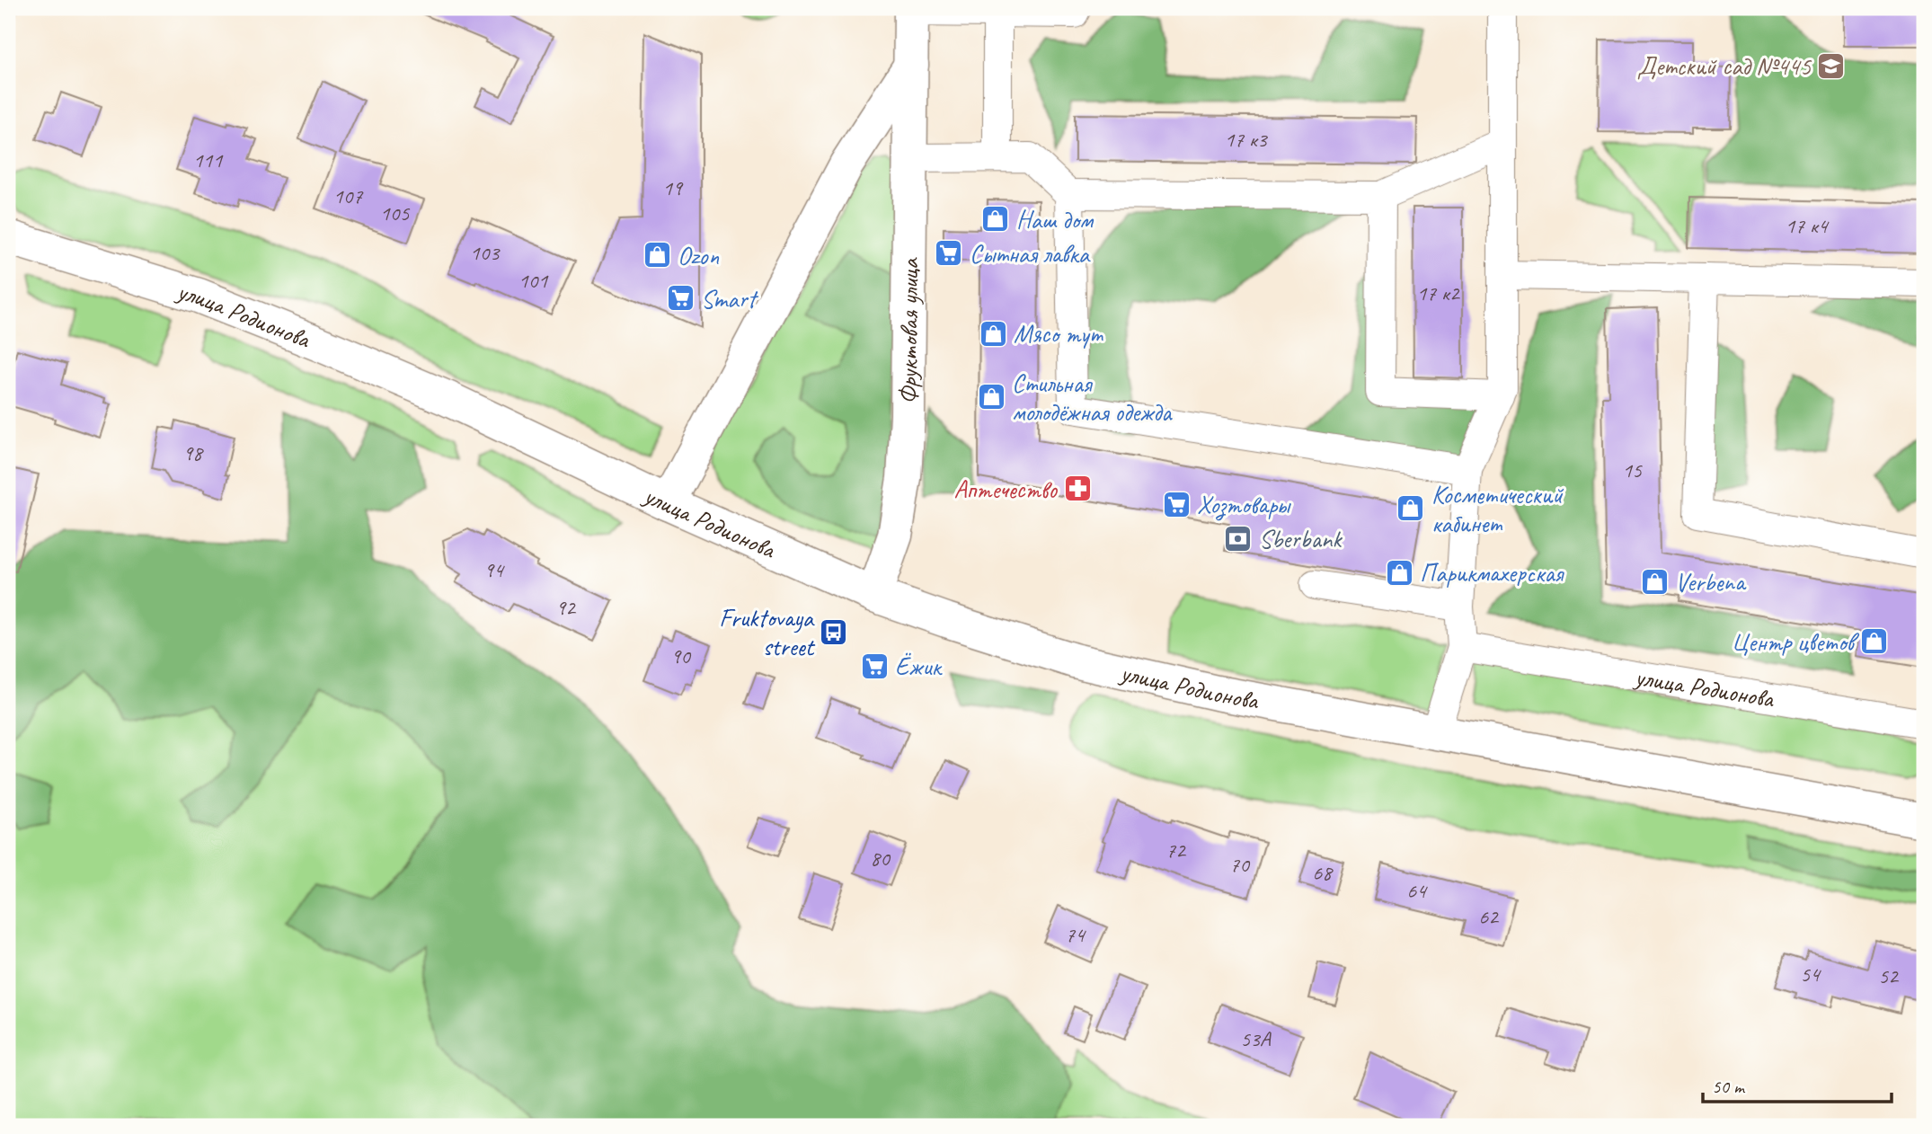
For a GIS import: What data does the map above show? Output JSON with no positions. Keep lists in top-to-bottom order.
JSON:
{
  "streets": {
    "main road": ["улица Родионова", "Фруктовая улица"]
  },
  "crossings": [
    ["улица Родионова", "Фруктовая улица"]
  ],
  "places": {
    "school or university": ["Детский сад №445"],
    "shop": [
      "Наш дом",
      "Ozon",
      "Мясо тут",
      "Стильная молодёжная одежда",
      "Косметический кабинет",
      "Парикмахерская",
      "Verbena",
      "Центр цветов"
    ],
    "supermarket": [
      "Сытная лавка",
      "Smart",
      "Хозтовары",
      "Ёжик"
    ],
    "pharmacy": ["Аптечество"],
    "bank": ["Sberbank"],
    "bus stop": ["Fruktovaya street"]
  },
  "house_numbers": [
    "17 к3",
    "111",
    "19",
    "107",
    "105",
    "17 к4",
    "103",
    "101",
    "17 к2",
    "98",
    "15",
    "94",
    "92",
    "90",
    "72",
    "80",
    "70",
    "68",
    "64",
    "62",
    "74",
    "54",
    "52",
    "53А"
  ],
  "scale_bar": "50 m"
}
